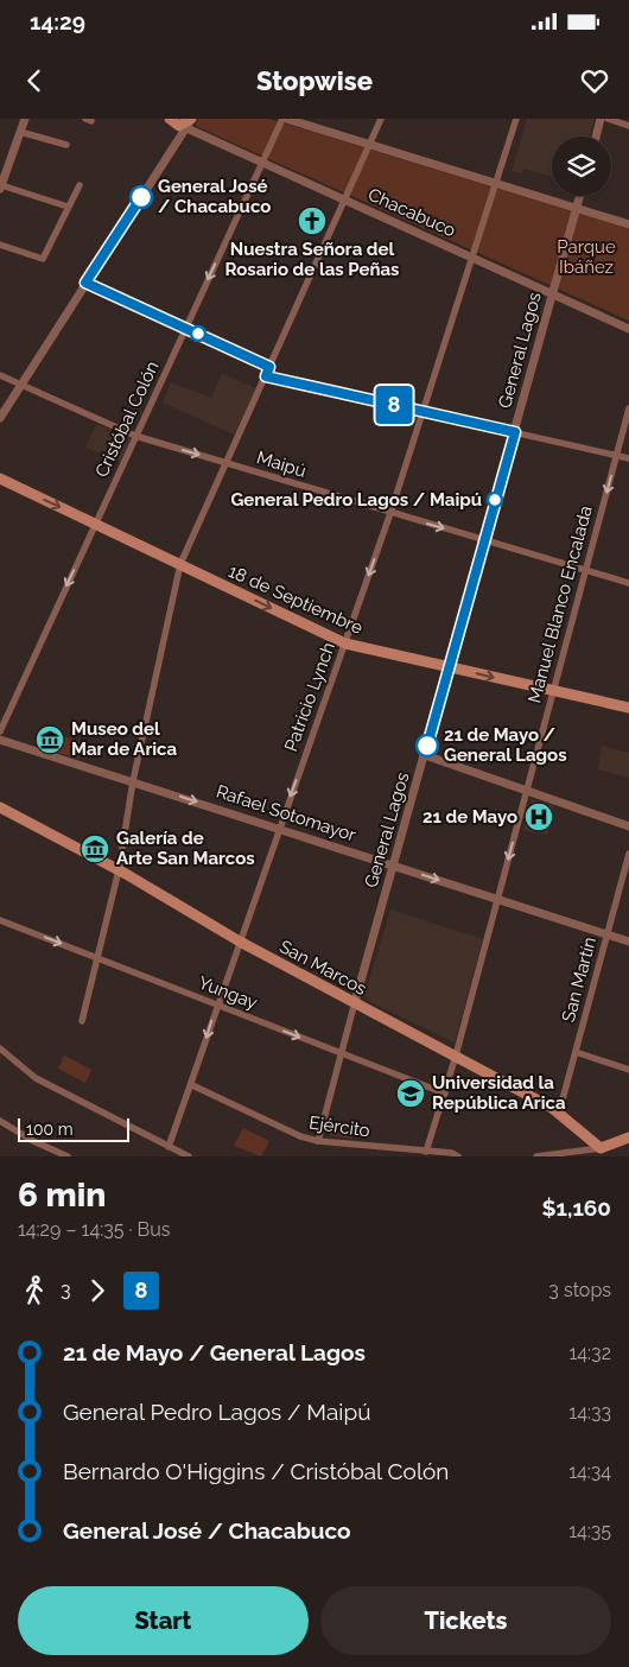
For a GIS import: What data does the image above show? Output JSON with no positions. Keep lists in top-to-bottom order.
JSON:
{
  "streets": {
    "main road": ["18 de Septiembre", "San Marcos"],
    "street": [
      "Chacabuco",
      "General Lagos",
      "Cristóbal Colón",
      "Maipú",
      "Manuel Blanco Encalada",
      "Patricio Lynch",
      "Rafael Sotomayor",
      "San Martín",
      "Yungay",
      "Ejército"
    ]
  },
  "crossings": [
    ["Chacabuco", "General Lagos"],
    ["Chacabuco", "Cristóbal Colón"],
    ["Chacabuco", "Patricio Lynch"],
    ["General Lagos", "Maipú"],
    ["General Lagos", "18 de Septiembre"],
    ["General Lagos", "Rafael Sotomayor"],
    ["General Lagos", "San Marcos"],
    ["General Lagos", "Yungay"],
    ["General Lagos", "Ejército"],
    ["Cristóbal Colón", "Maipú"],
    ["Cristóbal Colón", "18 de Septiembre"],
    ["Maipú", "Manuel Blanco Encalada"],
    ["Maipú", "Patricio Lynch"],
    ["18 de Septiembre", "Manuel Blanco Encalada"],
    ["18 de Septiembre", "Patricio Lynch"],
    ["Manuel Blanco Encalada", "Rafael Sotomayor"],
    ["Manuel Blanco Encalada", "San Marcos"],
    ["Manuel Blanco Encalada", "Yungay"],
    ["Manuel Blanco Encalada", "Ejército"],
    ["Patricio Lynch", "Rafael Sotomayor"],
    ["Patricio Lynch", "San Marcos"],
    ["Patricio Lynch", "Yungay"],
    ["Patricio Lynch", "Ejército"],
    ["Rafael Sotomayor", "San Martín"],
    ["San Marcos", "San Martín"]
  ],
  "one_way": [
    "Cristóbal Colón",
    "18 de Septiembre",
    "Patricio Lynch",
    "Rafael Sotomayor",
    "Yungay"
  ],
  "parks": ["Parque Ibáñez"],
  "places": {
    "other": ["General José / Chacabuco", "General Pedro Lagos / Maipú", "21 de Mayo / General Lagos"],
    "church": ["Nuestra Señora del Rosario de las Peñas"],
    "museum": ["Museo del Mar de Arica", "Galería de Arte San Marcos"],
    "hospital": ["21 de Mayo"],
    "school or university": ["Universidad la República Arica"]
  },
  "lines": ["bus line 8"],
  "scale_bar": "100 m",
  "page": {
    "status": "14:29",
    "header": "Stopwise",
    "on_map": "8",
    "scale": "100 m",
    "heading": ["6 min", "14:29 – 14:35 · Bus", "$1,160"],
    "legs": ["3", "8", "3 stops"],
    "list": [
      {
        "name": "21 de Mayo / General Lagos",
        "value": "14:32"
      },
      {
        "name": "General Pedro Lagos / Maipú",
        "value": "14:33"
      },
      {
        "name": "Bernardo O'Higgins / Cristóbal Colón",
        "value": "14:34"
      },
      {
        "name": "General José / Chacabuco",
        "value": "14:35"
      }
    ],
    "buttons": ["Start", "Tickets"]
  }
}
